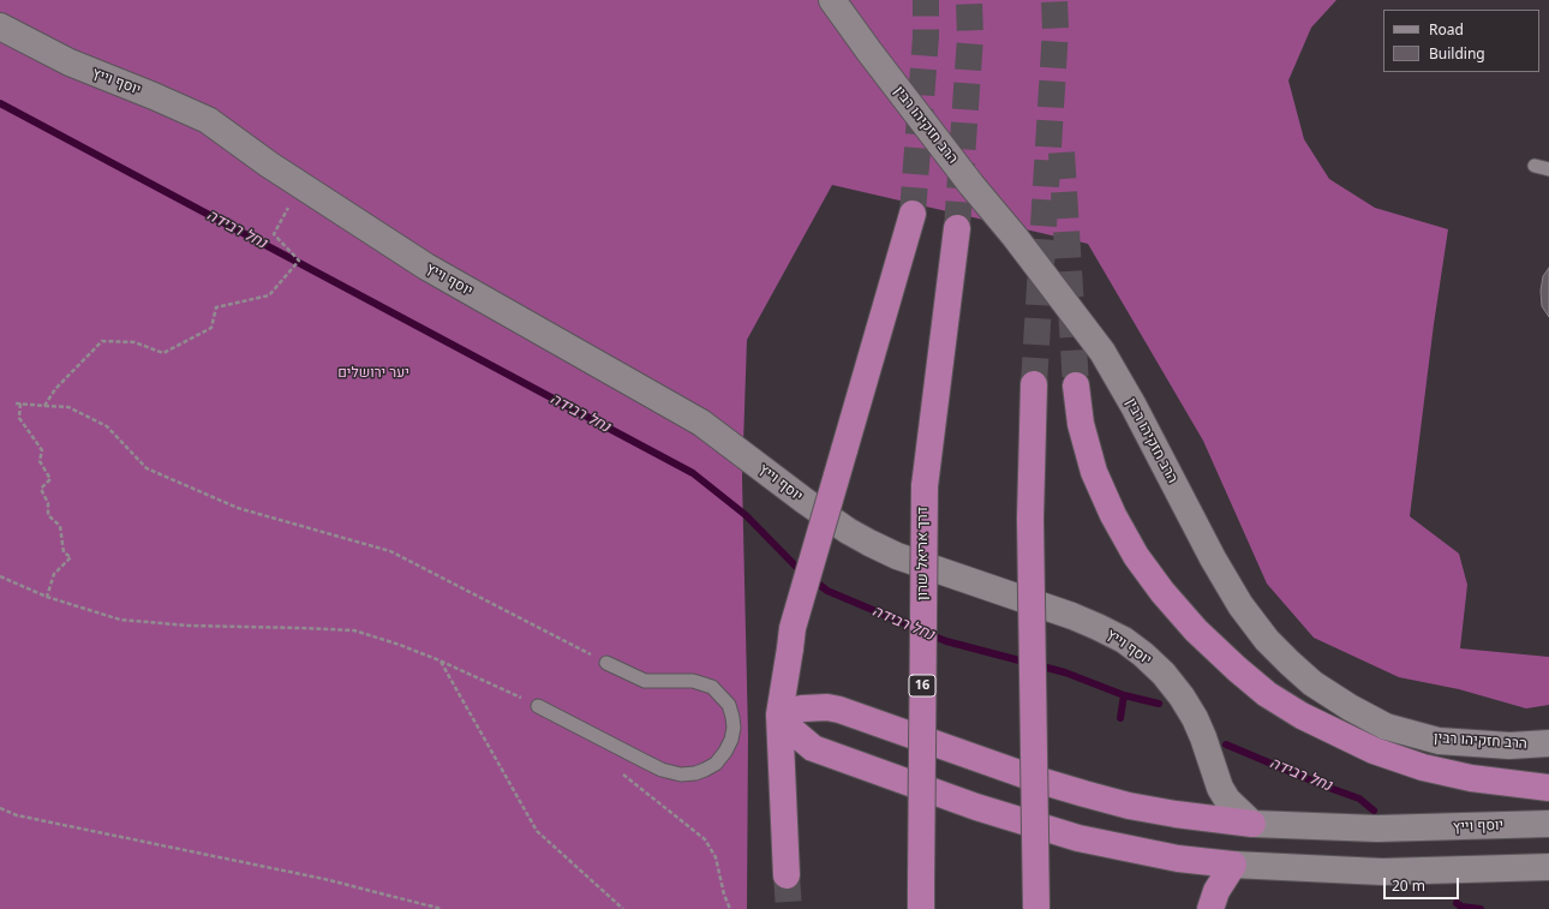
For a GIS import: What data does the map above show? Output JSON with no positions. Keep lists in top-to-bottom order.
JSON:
{
  "streets": {
    "highway": ["דרך אריאל שרון", "16"],
    "main road": ["יוסף וייץ", "הרב חזקיהו רבין"]
  },
  "water": ["נחל רבידה"],
  "parks": ["יער ירושלים"],
  "legend": ["Road", "Building"],
  "scale_bar": "20 m"
}
